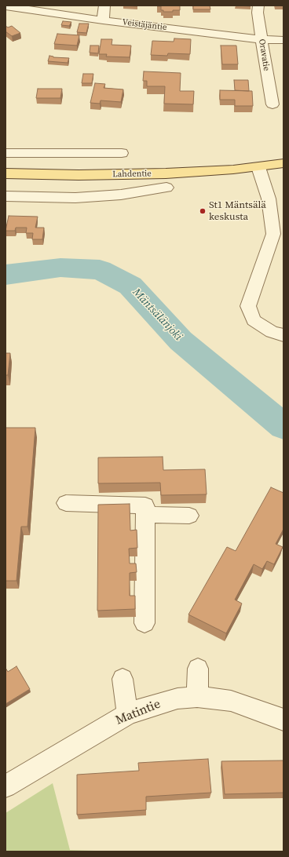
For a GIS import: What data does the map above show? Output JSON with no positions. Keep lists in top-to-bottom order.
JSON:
{
  "streets": {
    "main road": ["Lahdentie"],
    "street": ["Veistäjäntie", "Oravatie", "Matintie"]
  },
  "crossings": [
    ["Veistäjäntie", "Oravatie"]
  ],
  "water": ["Mäntsälänjoki"],
  "places": ["St1 Mäntsälä keskusta"]
}
